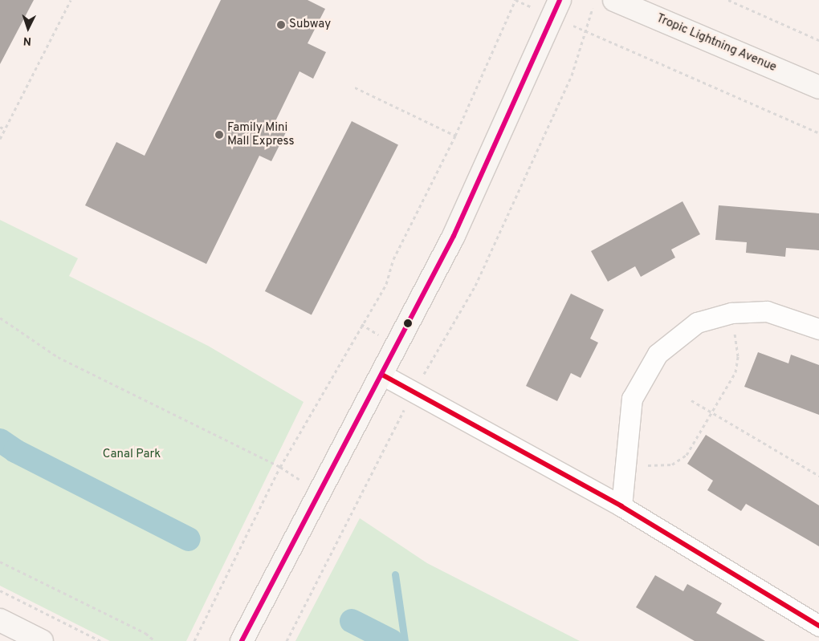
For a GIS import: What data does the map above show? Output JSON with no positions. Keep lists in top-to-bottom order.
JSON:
{
  "streets": {
    "main road": ["Tropic Lightning Avenue"]
  },
  "parks": ["Canal Park"],
  "places": ["Subway", "Family Mini Mall Express"],
  "north": "bottom"
}
